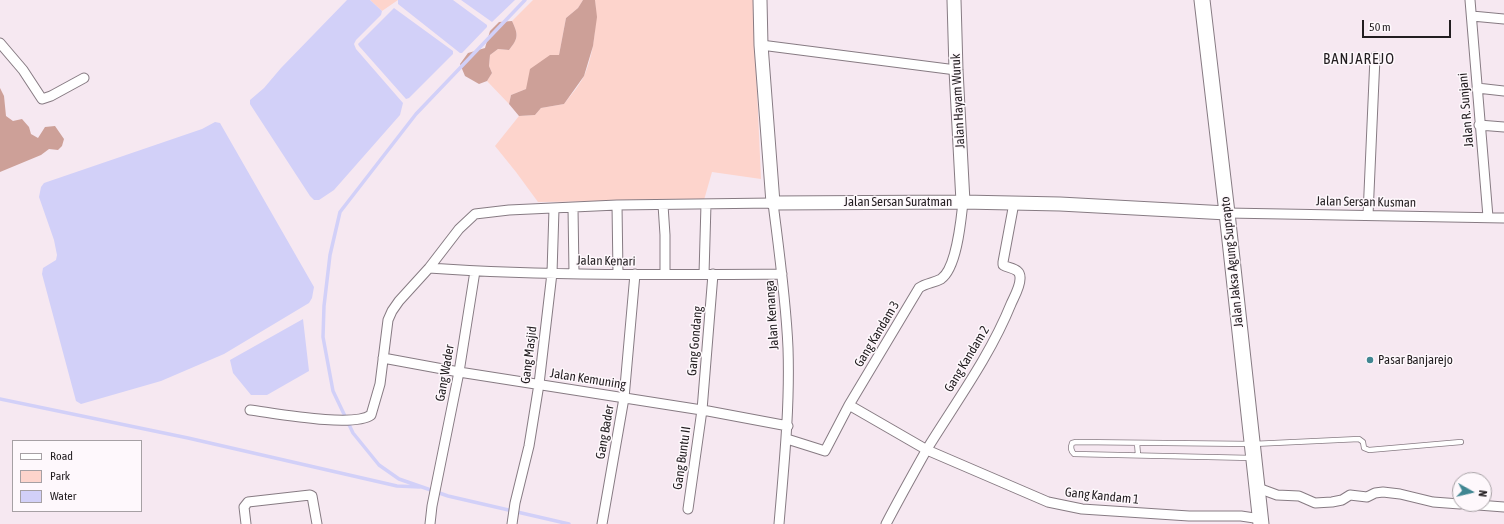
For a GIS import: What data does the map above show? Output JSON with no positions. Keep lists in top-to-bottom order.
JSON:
{
  "streets": {
    "main road": ["Jalan Hayam Wuruk", "Jalan Sersan Suratman", "Jalan Jaksa Agung Suprapto"],
    "street": [
      "Jalan R. Sunjani",
      "Jalan Sersan Kusman",
      "Jalan Kenari",
      "Jalan Kenanga",
      "Gang Kandam 3",
      "Gang Gondang",
      "Gang Masjid",
      "Gang Kandam 2",
      "Gang Wader",
      "Jalan Kemuning",
      "Gang Bader",
      "Gang Buntu II",
      "Gang Kandam 1"
    ]
  },
  "crossings": [
    ["Jalan Hayam Wuruk", "Jalan Sersan Suratman"],
    ["Jalan Hayam Wuruk", "Gang Kandam 3"],
    ["Jalan R. Sunjani", "Jalan Sersan Kusman"],
    ["Jalan Sersan Suratman", "Jalan Sersan Kusman"],
    ["Jalan Sersan Suratman", "Jalan Jaksa Agung Suprapto"],
    ["Jalan Sersan Suratman", "Jalan Kenanga"],
    ["Jalan Sersan Suratman", "Gang Kandam 3"],
    ["Jalan Sersan Suratman", "Gang Kandam 2"],
    ["Jalan Sersan Kusman", "Jalan Jaksa Agung Suprapto"],
    ["Jalan Kenari", "Jalan Kenanga"],
    ["Jalan Kenari", "Gang Gondang"],
    ["Jalan Kenari", "Gang Masjid"],
    ["Jalan Kenari", "Gang Wader"],
    ["Jalan Kenari", "Gang Bader"],
    ["Jalan Jaksa Agung Suprapto", "Gang Kandam 1"],
    ["Jalan Kenanga", "Gang Kandam 3"],
    ["Jalan Kenanga", "Jalan Kemuning"],
    ["Gang Kandam 3", "Gang Kandam 1"],
    ["Gang Gondang", "Jalan Kemuning"],
    ["Gang Gondang", "Gang Buntu II"],
    ["Gang Masjid", "Jalan Kemuning"],
    ["Gang Kandam 2", "Gang Kandam 1"],
    ["Gang Wader", "Jalan Kemuning"],
    ["Jalan Kemuning", "Gang Bader"],
    ["Jalan Kemuning", "Gang Buntu II"]
  ],
  "districts": ["BANJAREJO"],
  "places": ["Pasar Banjarejo"],
  "legend": ["Road", "Park", "Water"],
  "scale_bar": "50 m",
  "north": "right"
}
